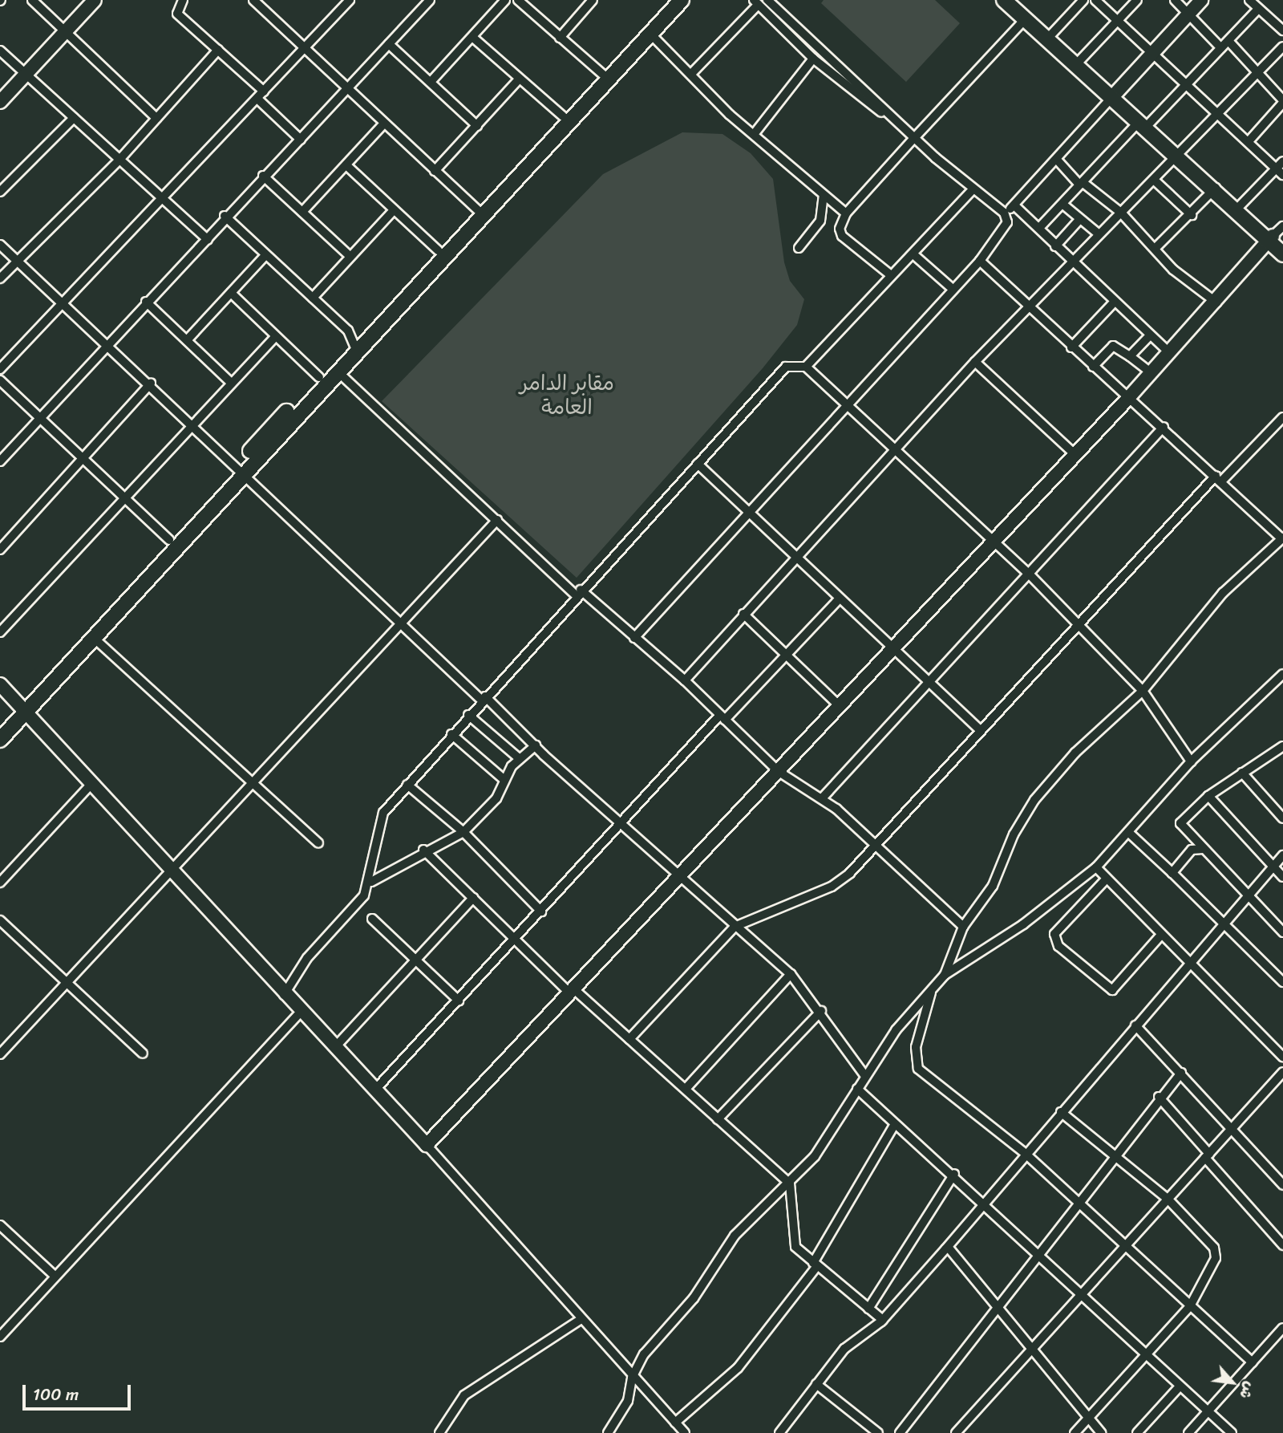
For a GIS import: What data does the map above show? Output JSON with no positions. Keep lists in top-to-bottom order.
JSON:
{
  "parks": ["مقابر الدامر العامة"],
  "scale_bar": "100 m",
  "north": "bottom right"
}
